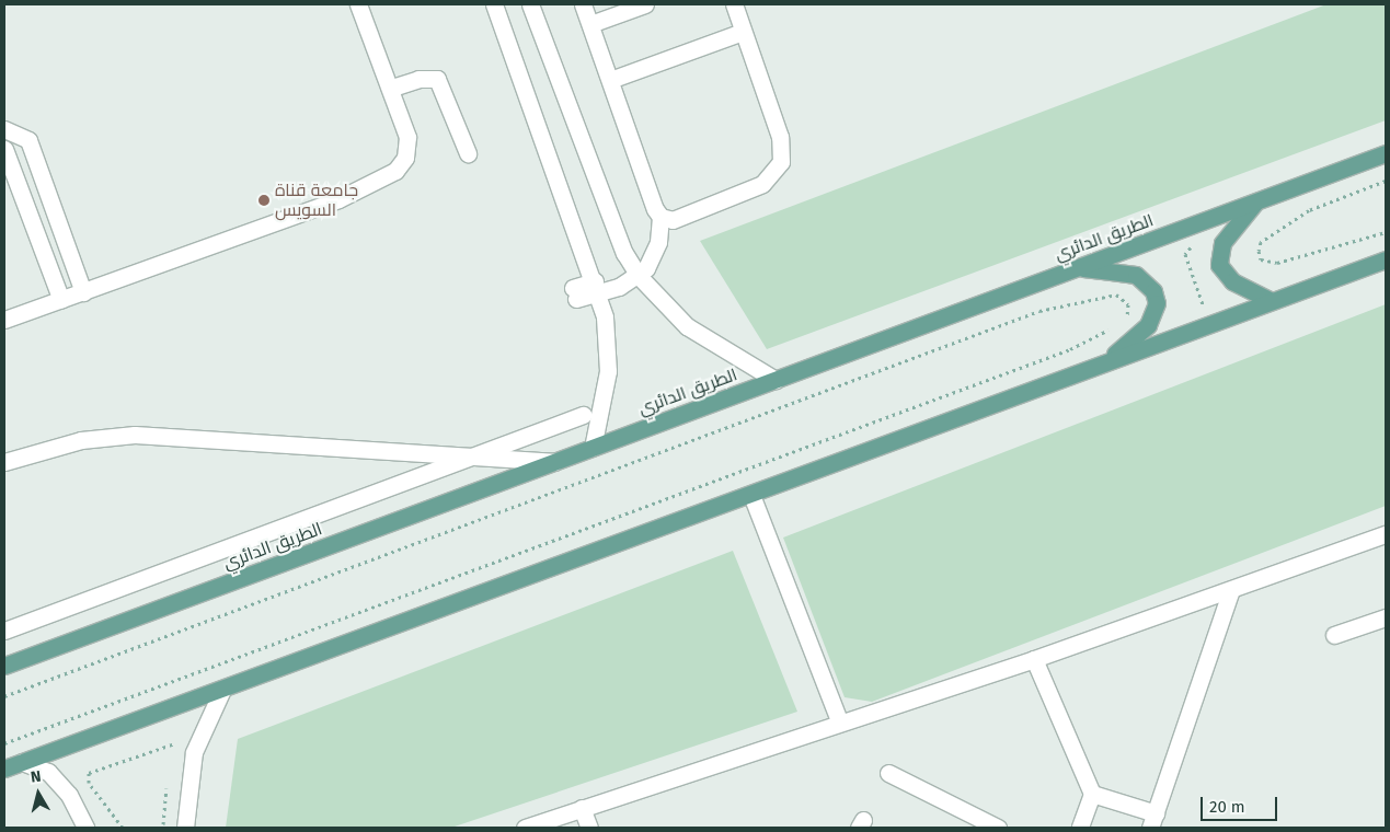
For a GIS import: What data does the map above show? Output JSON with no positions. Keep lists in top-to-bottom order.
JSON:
{
  "streets": {
    "main road": ["الطريق الدائري"]
  },
  "places": ["جامعة قناة السويس"],
  "scale_bar": "20 m",
  "north": "top"
}
